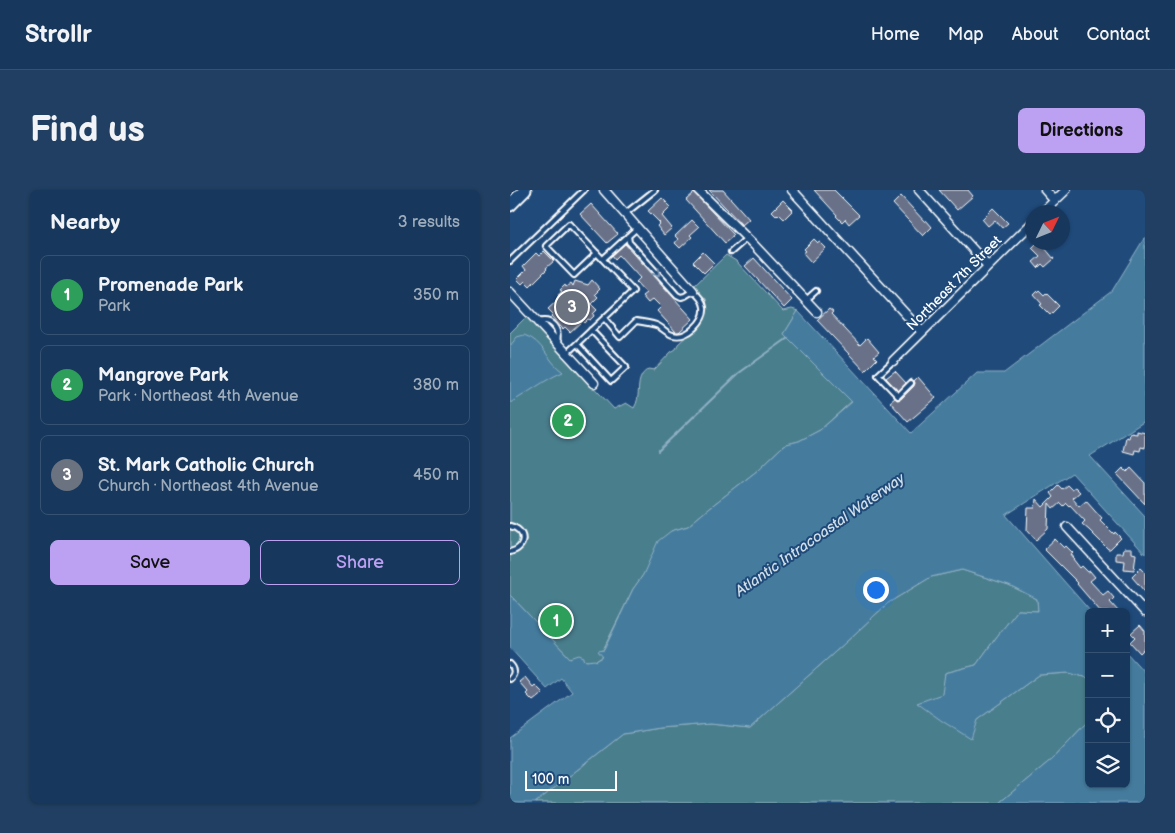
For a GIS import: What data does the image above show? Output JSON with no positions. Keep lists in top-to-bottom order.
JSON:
{
  "streets": {
    "street": ["Northeast 7th Street"]
  },
  "water": ["Atlantic Intracoastal Waterway"],
  "scale_bar": "100 m",
  "north": "top right",
  "page": {
    "header": "Strollr",
    "nav": [
      "Home",
      "Map",
      "About",
      "Contact"
    ],
    "buttons": [
      "Directions",
      ["Save", "Share"]
    ],
    "title": "Find us",
    "heading": ["Nearby", "3 results"],
    "list": [
      {
        "mark": "1",
        "name": "Promenade Park",
        "note": "Park",
        "value": "350 m"
      },
      {
        "mark": "2",
        "name": "Mangrove Park",
        "note": "Park · Northeast 4th Avenue",
        "value": "380 m"
      },
      {
        "mark": "3",
        "name": "St. Mark Catholic Church",
        "note": "Church · Northeast 4th Avenue",
        "value": "450 m"
      }
    ],
    "pins": ["3", "2", "1"],
    "map_buttons": ["+", "−"],
    "scale": "100 m"
  }
}
